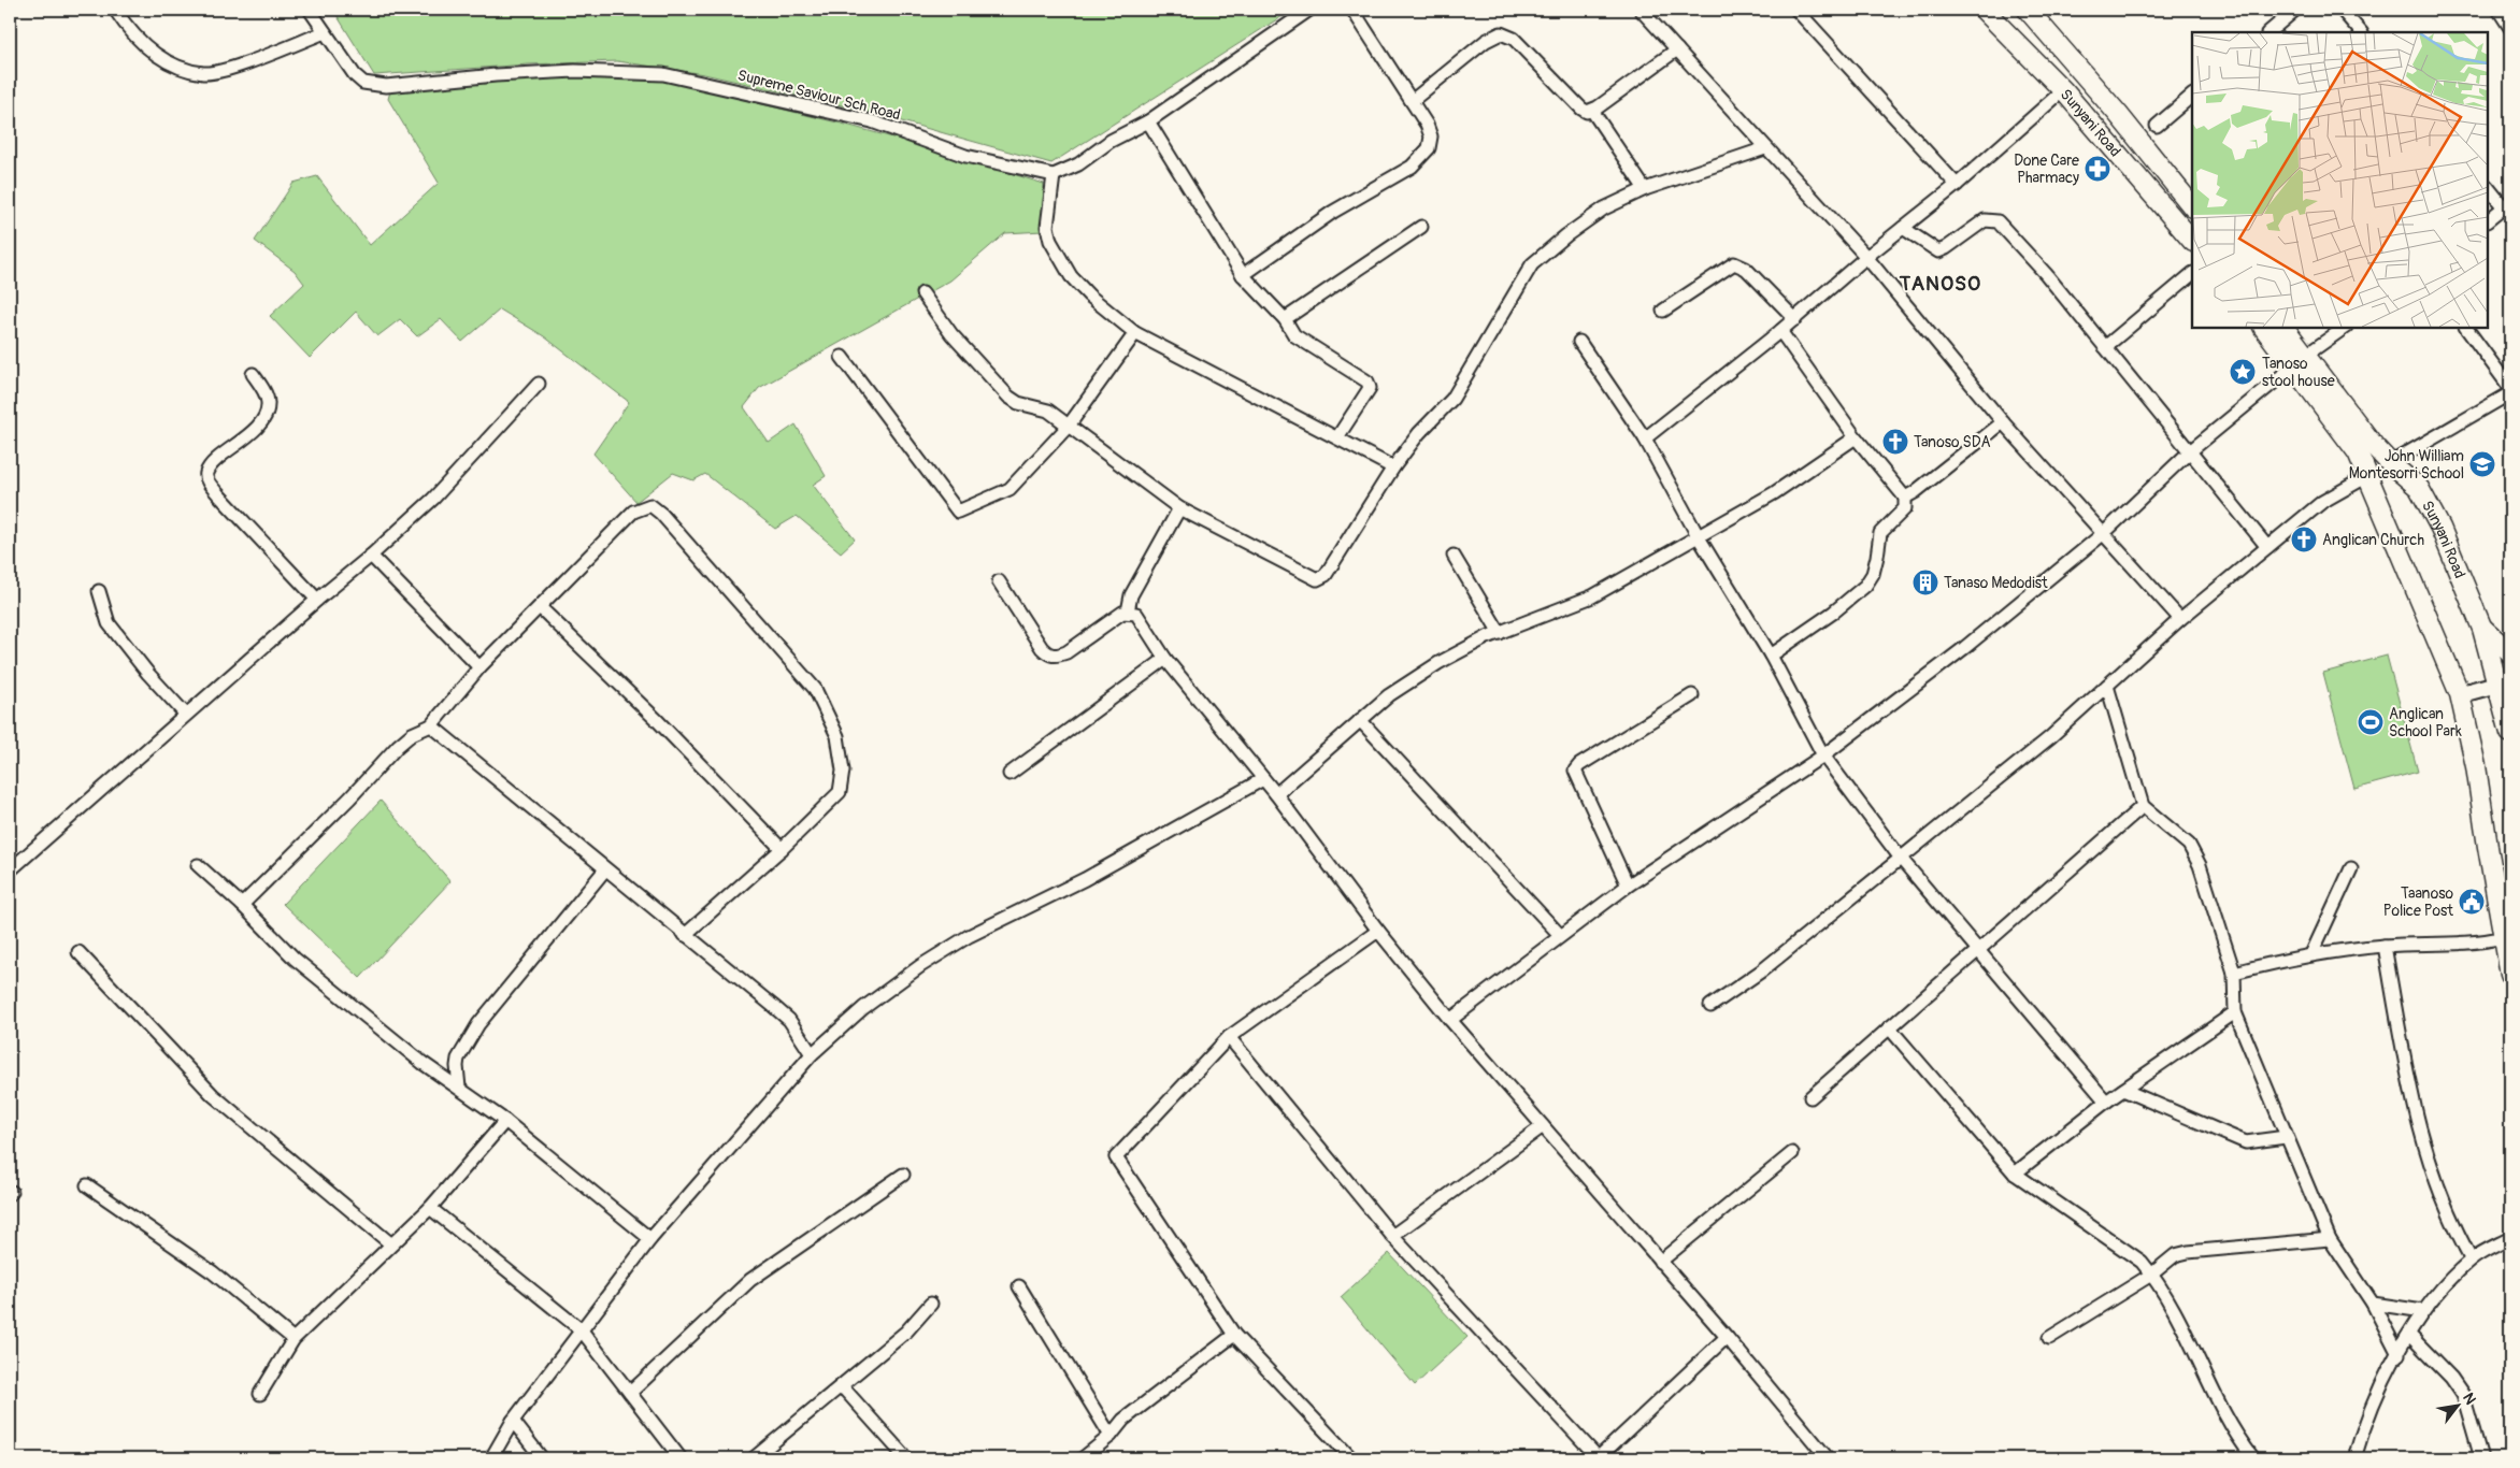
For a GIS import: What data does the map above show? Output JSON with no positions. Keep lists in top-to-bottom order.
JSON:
{
  "streets": {
    "main road": ["Sunyani Road"],
    "street": ["Supreme Saviour Sch Road"]
  },
  "districts": ["TANOSO"],
  "places": {
    "pharmacy": ["Done Care Pharmacy"],
    "place": ["Tanoso stool house"],
    "church": ["Tanoso SDA", "Anglican Church"],
    "school or university": ["John William Montesorri School"],
    "building": ["Tanaso Medodist"],
    "sports": ["Anglican School Park"],
    "public building": ["Taanoso Police Post"]
  },
  "north": "top right"
}
